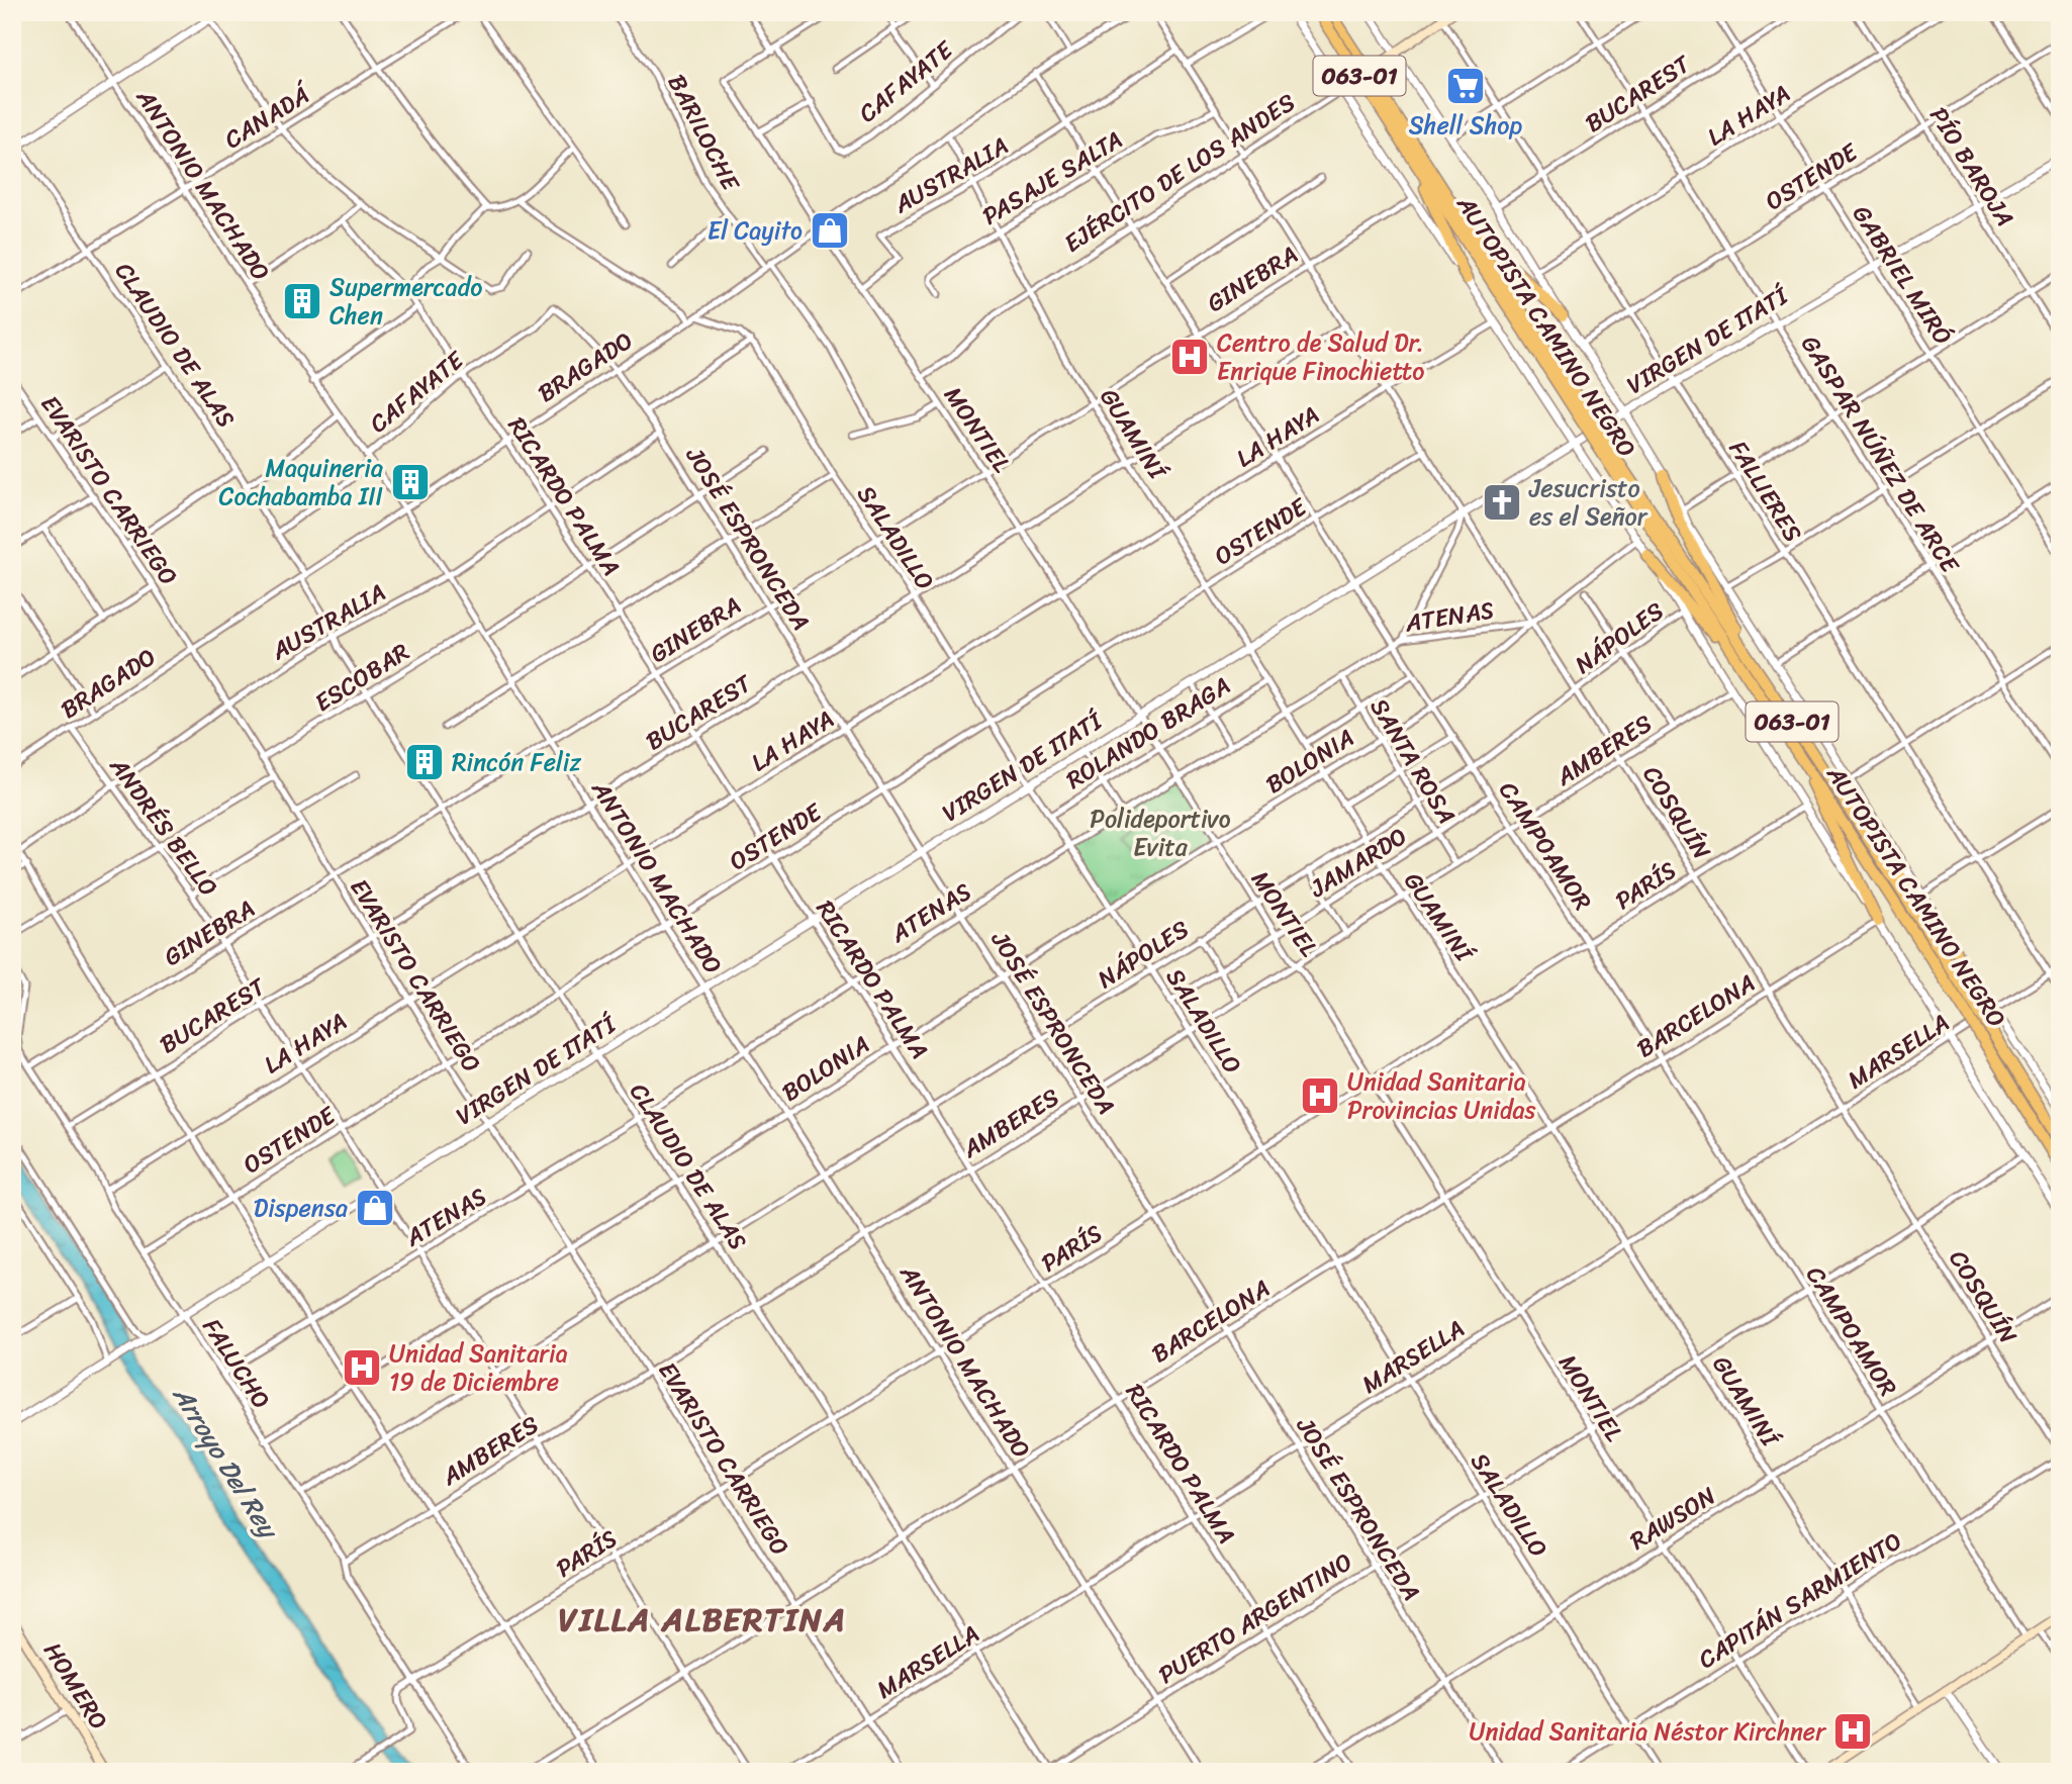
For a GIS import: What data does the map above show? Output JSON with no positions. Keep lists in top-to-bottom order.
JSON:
{
  "streets": {
    "highway": ["063-01", "AUTOPISTA CAMINO NEGRO"],
    "main road": ["EJÉRCITO DE LOS ANDES", "HOMERO"],
    "street": [
      "CAFAYATE",
      "BUCAREST",
      "LA HAYA",
      "CANADÁ",
      "BARILOCHE",
      "PÍO BAROJA",
      "AUSTRALIA",
      "OSTENDE",
      "PASAJE SALTA",
      "ANTONIO MACHADO",
      "GABRIEL MIRÓ",
      "GINEBRA",
      "VIRGEN DE ITATÍ",
      "CLAUDIO DE ALAS",
      "BRAGADO",
      "MONTIEL",
      "GUAMINÍ",
      "GASPAR NÚÑEZ DE ARCE",
      "EVARISTO CARRIEGO",
      "FALLIERES",
      "RICARDO PALMA",
      "SALADILLO",
      "JOSÉ ESPRONCEDA",
      "ATENAS",
      "NÁPOLES",
      "ESCOBAR",
      "ROLANDO BRAGA",
      "AMBERES",
      "BOLONIA",
      "SANTA ROSA",
      "COSQUÍN",
      "ANDRÉS BELLO",
      "CAMPOAMOR",
      "JAMARDO",
      "PARÍS",
      "BARCELONA",
      "MARSELLA",
      "FALUCHO",
      "RAWSON",
      "CAPITÁN SARMIENTO",
      "PUERTO ARGENTINO"
    ]
  },
  "crossings": [
    ["CAFAYATE", "ANTONIO MACHADO"],
    ["CAFAYATE", "CLAUDIO DE ALAS"],
    ["CAFAYATE", "RICARDO PALMA"],
    ["CAFAYATE", "JOSÉ ESPRONCEDA"],
    ["BUCAREST", "ANTONIO MACHADO"],
    ["BUCAREST", "GABRIEL MIRÓ"],
    ["BUCAREST", "CLAUDIO DE ALAS"],
    ["BUCAREST", "MONTIEL"],
    ["BUCAREST", "GUAMINÍ"],
    ["BUCAREST", "GASPAR NÚÑEZ DE ARCE"],
    ["BUCAREST", "EVARISTO CARRIEGO"],
    ["BUCAREST", "FALLIERES"],
    ["BUCAREST", "RICARDO PALMA"],
    ["BUCAREST", "SALADILLO"],
    ["BUCAREST", "JOSÉ ESPRONCEDA"],
    ["BUCAREST", "COSQUÍN"],
    ["BUCAREST", "ANDRÉS BELLO"],
    ["BUCAREST", "CAMPOAMOR"],
    ["BUCAREST", "FALUCHO"],
    ["LA HAYA", "PÍO BAROJA"],
    ["LA HAYA", "ANTONIO MACHADO"],
    ["LA HAYA", "GABRIEL MIRÓ"],
    ["LA HAYA", "CLAUDIO DE ALAS"],
    ["LA HAYA", "MONTIEL"],
    ["LA HAYA", "GUAMINÍ"],
    ["LA HAYA", "GASPAR NÚÑEZ DE ARCE"],
    ["LA HAYA", "EVARISTO CARRIEGO"],
    ["LA HAYA", "FALLIERES"],
    ["LA HAYA", "RICARDO PALMA"],
    ["LA HAYA", "SALADILLO"],
    ["LA HAYA", "JOSÉ ESPRONCEDA"],
    ["LA HAYA", "COSQUÍN"],
    ["LA HAYA", "ANDRÉS BELLO"],
    ["LA HAYA", "CAMPOAMOR"],
    ["LA HAYA", "FALUCHO"],
    ["CANADÁ", "ANTONIO MACHADO"],
    ["CANADÁ", "CLAUDIO DE ALAS"],
    ["BARILOCHE", "BRAGADO"],
    ["PÍO BAROJA", "OSTENDE"],
    ["PÍO BAROJA", "VIRGEN DE ITATÍ"],
    ["EJÉRCITO DE LOS ANDES", "MONTIEL"],
    ["EJÉRCITO DE LOS ANDES", "GUAMINÍ"],
    ["EJÉRCITO DE LOS ANDES", "FALLIERES"],
    ["EJÉRCITO DE LOS ANDES", "COSQUÍN"],
    ["EJÉRCITO DE LOS ANDES", "CAMPOAMOR"],
    ["AUSTRALIA", "ANTONIO MACHADO"],
    ["AUSTRALIA", "CLAUDIO DE ALAS"],
    ["AUSTRALIA", "MONTIEL"],
    ["AUSTRALIA", "GUAMINÍ"],
    ["AUSTRALIA", "EVARISTO CARRIEGO"],
    ["AUSTRALIA", "RICARDO PALMA"],
    ["AUSTRALIA", "JOSÉ ESPRONCEDA"],
    ["AUSTRALIA", "COSQUÍN"],
    ["AUSTRALIA", "ANDRÉS BELLO"],
    ["AUSTRALIA", "CAMPOAMOR"],
    ["OSTENDE", "ANTONIO MACHADO"],
    ["OSTENDE", "GABRIEL MIRÓ"],
    ["OSTENDE", "CLAUDIO DE ALAS"],
    ["OSTENDE", "MONTIEL"],
    ["OSTENDE", "GUAMINÍ"],
    ["OSTENDE", "GASPAR NÚÑEZ DE ARCE"],
    ["OSTENDE", "EVARISTO CARRIEGO"],
    ["OSTENDE", "FALLIERES"],
    ["OSTENDE", "RICARDO PALMA"],
    ["OSTENDE", "SALADILLO"],
    ["OSTENDE", "JOSÉ ESPRONCEDA"],
    ["OSTENDE", "COSQUÍN"],
    ["OSTENDE", "ANDRÉS BELLO"],
    ["OSTENDE", "CAMPOAMOR"],
    ["OSTENDE", "FALUCHO"],
    ["PASAJE SALTA", "GUAMINÍ"],
    ["PASAJE SALTA", "COSQUÍN"],
    ["PASAJE SALTA", "CAMPOAMOR"],
    ["ANTONIO MACHADO", "GINEBRA"],
    ["ANTONIO MACHADO", "VIRGEN DE ITATÍ"],
    ["ANTONIO MACHADO", "BRAGADO"],
    ["ANTONIO MACHADO", "ATENAS"],
    ["ANTONIO MACHADO", "NÁPOLES"],
    ["ANTONIO MACHADO", "ESCOBAR"],
    ["ANTONIO MACHADO", "AMBERES"],
    ["ANTONIO MACHADO", "BOLONIA"],
    ["ANTONIO MACHADO", "PARÍS"],
    ["ANTONIO MACHADO", "BARCELONA"],
    ["ANTONIO MACHADO", "MARSELLA"],
    ["ANTONIO MACHADO", "PUERTO ARGENTINO"],
    ["GABRIEL MIRÓ", "VIRGEN DE ITATÍ"],
    ["GINEBRA", "CLAUDIO DE ALAS"],
    ["GINEBRA", "MONTIEL"],
    ["GINEBRA", "GUAMINÍ"],
    ["GINEBRA", "EVARISTO CARRIEGO"],
    ["GINEBRA", "RICARDO PALMA"],
    ["GINEBRA", "SALADILLO"],
    ["GINEBRA", "JOSÉ ESPRONCEDA"],
    ["GINEBRA", "COSQUÍN"],
    ["GINEBRA", "ANDRÉS BELLO"],
    ["GINEBRA", "CAMPOAMOR"],
    ["GINEBRA", "FALUCHO"],
    ["VIRGEN DE ITATÍ", "CLAUDIO DE ALAS"],
    ["VIRGEN DE ITATÍ", "MONTIEL"],
    ["VIRGEN DE ITATÍ", "GUAMINÍ"],
    ["VIRGEN DE ITATÍ", "GASPAR NÚÑEZ DE ARCE"],
    ["VIRGEN DE ITATÍ", "EVARISTO CARRIEGO"],
    ["VIRGEN DE ITATÍ", "FALLIERES"],
    ["VIRGEN DE ITATÍ", "RICARDO PALMA"],
    ["VIRGEN DE ITATÍ", "SALADILLO"],
    ["VIRGEN DE ITATÍ", "JOSÉ ESPRONCEDA"],
    ["VIRGEN DE ITATÍ", "COSQUÍN"],
    ["VIRGEN DE ITATÍ", "ANDRÉS BELLO"],
    ["VIRGEN DE ITATÍ", "CAMPOAMOR"],
    ["VIRGEN DE ITATÍ", "FALUCHO"],
    ["CLAUDIO DE ALAS", "BRAGADO"],
    ["CLAUDIO DE ALAS", "ATENAS"],
    ["CLAUDIO DE ALAS", "NÁPOLES"],
    ["CLAUDIO DE ALAS", "ESCOBAR"],
    ["CLAUDIO DE ALAS", "AMBERES"],
    ["CLAUDIO DE ALAS", "BOLONIA"],
    ["CLAUDIO DE ALAS", "PARÍS"],
    ["CLAUDIO DE ALAS", "BARCELONA"],
    ["CLAUDIO DE ALAS", "MARSELLA"],
    ["CLAUDIO DE ALAS", "PUERTO ARGENTINO"],
    ["BRAGADO", "MONTIEL"],
    ["BRAGADO", "GUAMINÍ"],
    ["BRAGADO", "EVARISTO CARRIEGO"],
    ["BRAGADO", "RICARDO PALMA"],
    ["BRAGADO", "JOSÉ ESPRONCEDA"],
    ["BRAGADO", "ANDRÉS BELLO"],
    ["BRAGADO", "CAMPOAMOR"],
    ["MONTIEL", "ATENAS"],
    ["MONTIEL", "NÁPOLES"],
    ["MONTIEL", "ROLANDO BRAGA"],
    ["MONTIEL", "AMBERES"],
    ["MONTIEL", "BOLONIA"],
    ["MONTIEL", "JAMARDO"],
    ["MONTIEL", "PARÍS"],
    ["MONTIEL", "BARCELONA"],
    ["MONTIEL", "MARSELLA"],
    ["MONTIEL", "RAWSON"],
    ["MONTIEL", "CAPITÁN SARMIENTO"],
    ["MONTIEL", "PUERTO ARGENTINO"],
    ["GUAMINÍ", "ATENAS"],
    ["GUAMINÍ", "NÁPOLES"],
    ["GUAMINÍ", "ROLANDO BRAGA"],
    ["GUAMINÍ", "AMBERES"],
    ["GUAMINÍ", "BOLONIA"],
    ["GUAMINÍ", "JAMARDO"],
    ["GUAMINÍ", "PARÍS"],
    ["GUAMINÍ", "BARCELONA"],
    ["GUAMINÍ", "MARSELLA"],
    ["GUAMINÍ", "RAWSON"],
    ["GUAMINÍ", "CAPITÁN SARMIENTO"],
    ["GUAMINÍ", "PUERTO ARGENTINO"],
    ["EVARISTO CARRIEGO", "ATENAS"],
    ["EVARISTO CARRIEGO", "NÁPOLES"],
    ["EVARISTO CARRIEGO", "ESCOBAR"],
    ["EVARISTO CARRIEGO", "AMBERES"],
    ["EVARISTO CARRIEGO", "BOLONIA"],
    ["EVARISTO CARRIEGO", "PARÍS"],
    ["EVARISTO CARRIEGO", "BARCELONA"],
    ["EVARISTO CARRIEGO", "MARSELLA"],
    ["FALLIERES", "MARSELLA"],
    ["RICARDO PALMA", "ATENAS"],
    ["RICARDO PALMA", "NÁPOLES"],
    ["RICARDO PALMA", "AMBERES"],
    ["RICARDO PALMA", "BOLONIA"],
    ["RICARDO PALMA", "PARÍS"],
    ["RICARDO PALMA", "BARCELONA"],
    ["RICARDO PALMA", "MARSELLA"],
    ["RICARDO PALMA", "RAWSON"],
    ["RICARDO PALMA", "PUERTO ARGENTINO"],
    ["SALADILLO", "ATENAS"],
    ["SALADILLO", "NÁPOLES"],
    ["SALADILLO", "ROLANDO BRAGA"],
    ["SALADILLO", "AMBERES"],
    ["SALADILLO", "BOLONIA"],
    ["SALADILLO", "JAMARDO"],
    ["SALADILLO", "PARÍS"],
    ["SALADILLO", "BARCELONA"],
    ["SALADILLO", "MARSELLA"],
    ["SALADILLO", "RAWSON"],
    ["SALADILLO", "CAPITÁN SARMIENTO"],
    ["SALADILLO", "PUERTO ARGENTINO"],
    ["JOSÉ ESPRONCEDA", "ATENAS"],
    ["JOSÉ ESPRONCEDA", "NÁPOLES"],
    ["JOSÉ ESPRONCEDA", "AMBERES"],
    ["JOSÉ ESPRONCEDA", "BOLONIA"],
    ["JOSÉ ESPRONCEDA", "PARÍS"],
    ["JOSÉ ESPRONCEDA", "BARCELONA"],
    ["JOSÉ ESPRONCEDA", "MARSELLA"],
    ["JOSÉ ESPRONCEDA", "RAWSON"],
    ["JOSÉ ESPRONCEDA", "PUERTO ARGENTINO"],
    ["ATENAS", "BOLONIA"],
    ["ATENAS", "SANTA ROSA"],
    ["ATENAS", "COSQUÍN"],
    ["ATENAS", "ANDRÉS BELLO"],
    ["ATENAS", "CAMPOAMOR"],
    ["ATENAS", "FALUCHO"],
    ["NÁPOLES", "SANTA ROSA"],
    ["NÁPOLES", "COSQUÍN"],
    ["NÁPOLES", "ANDRÉS BELLO"],
    ["NÁPOLES", "CAMPOAMOR"],
    ["NÁPOLES", "FALUCHO"],
    ["AMBERES", "SANTA ROSA"],
    ["AMBERES", "COSQUÍN"],
    ["AMBERES", "ANDRÉS BELLO"],
    ["AMBERES", "CAMPOAMOR"],
    ["AMBERES", "FALUCHO"],
    ["BOLONIA", "SANTA ROSA"],
    ["BOLONIA", "COSQUÍN"],
    ["BOLONIA", "ANDRÉS BELLO"],
    ["BOLONIA", "CAMPOAMOR"],
    ["BOLONIA", "FALUCHO"],
    ["SANTA ROSA", "JAMARDO"],
    ["COSQUÍN", "PARÍS"],
    ["COSQUÍN", "BARCELONA"],
    ["COSQUÍN", "MARSELLA"],
    ["COSQUÍN", "RAWSON"],
    ["COSQUÍN", "PUERTO ARGENTINO"],
    ["ANDRÉS BELLO", "PARÍS"],
    ["ANDRÉS BELLO", "BARCELONA"],
    ["CAMPOAMOR", "JAMARDO"],
    ["CAMPOAMOR", "PARÍS"],
    ["CAMPOAMOR", "BARCELONA"],
    ["CAMPOAMOR", "MARSELLA"],
    ["CAMPOAMOR", "RAWSON"],
    ["CAMPOAMOR", "CAPITÁN SARMIENTO"],
    ["CAMPOAMOR", "PUERTO ARGENTINO"],
    ["PARÍS", "FALUCHO"]
  ],
  "districts": ["VILLA ALBERTINA"],
  "water": ["Arroyo Del Rey"],
  "parks": ["Polideportivo Evita"],
  "places": {
    "supermarket": ["Shell Shop"],
    "shop": ["El Cayito", "Dispensa"],
    "building": ["Supermercado Chen", "Maquineria Cochabamba III", "Rincón Feliz"],
    "hospital": [
      "Centro de Salud Dr. Enrique Finochietto",
      "Unidad Sanitaria Provincias Unidas",
      "Unidad Sanitaria 19 de Diciembre",
      "Unidad Sanitaria Néstor Kirchner"
    ],
    "church": ["Jesucristo es el Señor"]
  }
}
